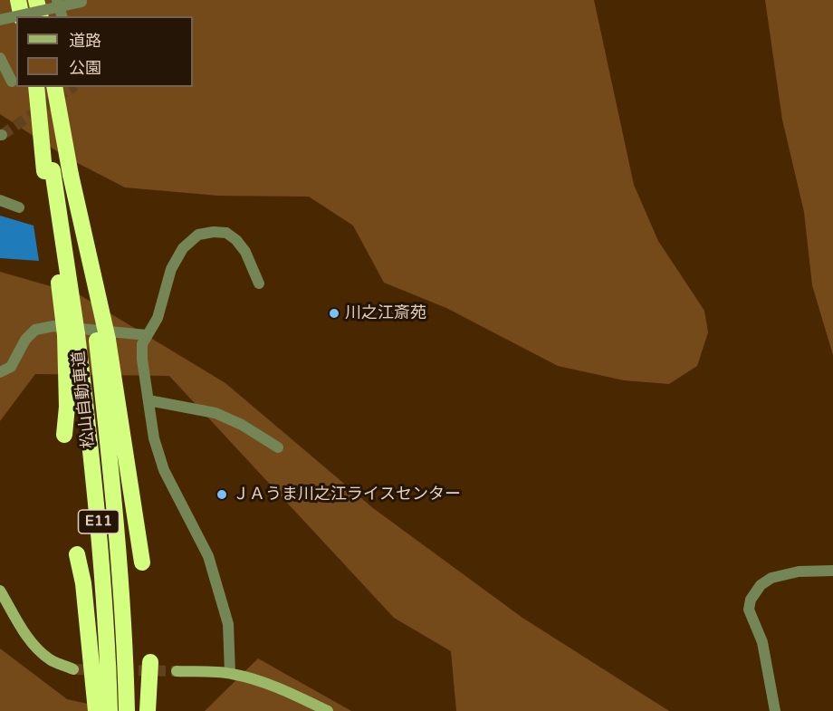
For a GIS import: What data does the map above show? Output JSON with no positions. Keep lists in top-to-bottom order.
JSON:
{
  "streets": {
    "highway": ["松山自動車道", "E11"]
  },
  "places": ["川之江斎苑", "ＪＡうま川之江ライスセンター"],
  "legend": ["道路", "公園"]
}
